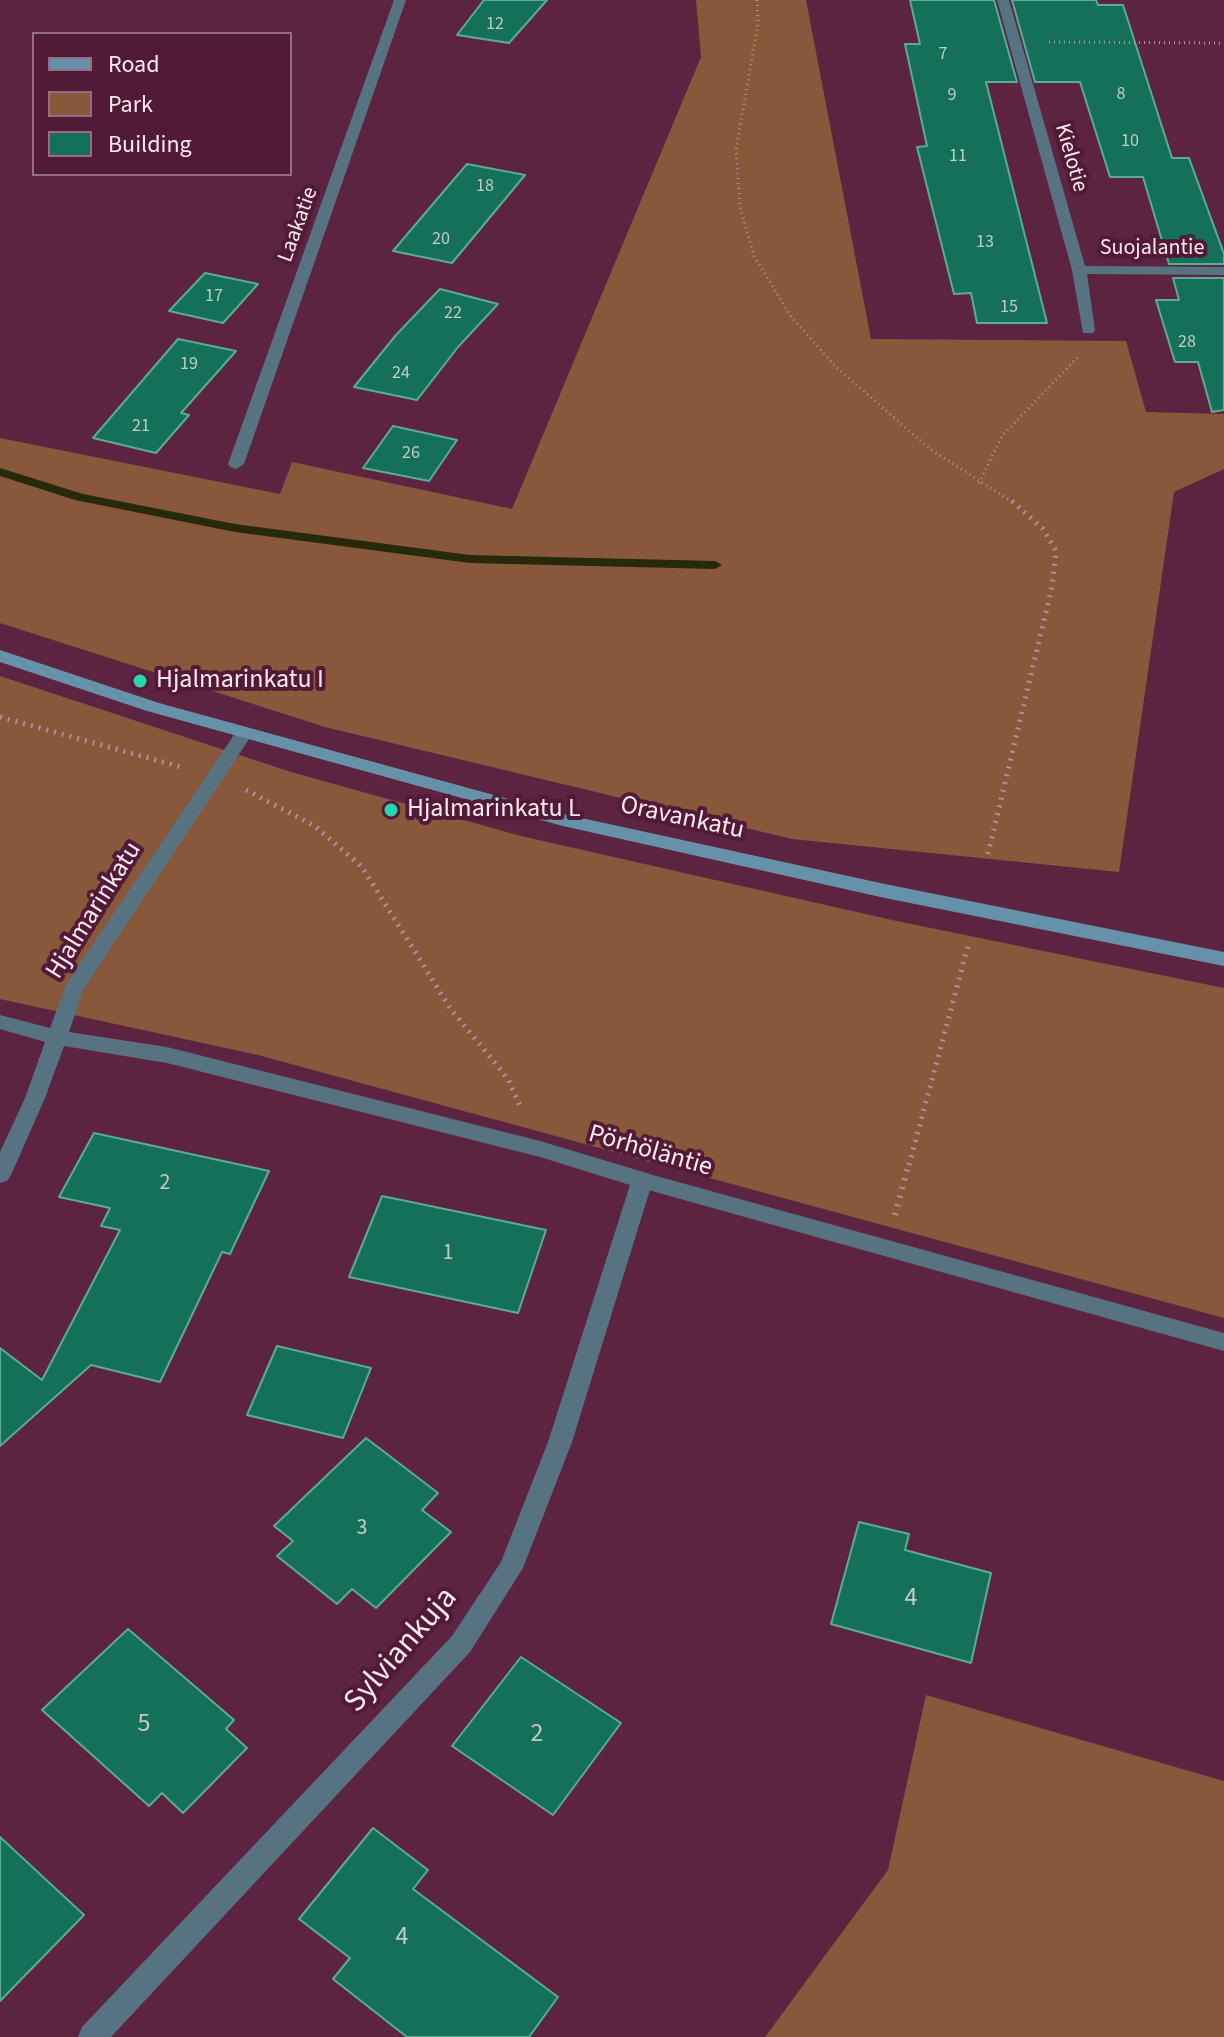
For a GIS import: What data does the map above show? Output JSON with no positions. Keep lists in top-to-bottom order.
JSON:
{
  "streets": {
    "street": [
      "Kielotie",
      "Laakatie",
      "Suojalantie",
      "Oravankatu",
      "Hjalmarinkatu",
      "Pörhöläntie",
      "Sylviankuja"
    ]
  },
  "crossings": [
    ["Kielotie", "Suojalantie"],
    ["Oravankatu", "Hjalmarinkatu"],
    ["Hjalmarinkatu", "Pörhöläntie"],
    ["Pörhöläntie", "Sylviankuja"]
  ],
  "places": ["Hjalmarinkatu I", "Hjalmarinkatu L"],
  "house_numbers": [
    "12",
    "7",
    "8",
    "9",
    "10",
    "11",
    "18",
    "20",
    "13",
    "17",
    "15",
    "22",
    "28",
    "19",
    "24",
    "21",
    "26",
    "2",
    "1",
    "3",
    "4",
    "5",
    "2",
    "4"
  ],
  "legend": ["Road", "Park", "Building"]
}
